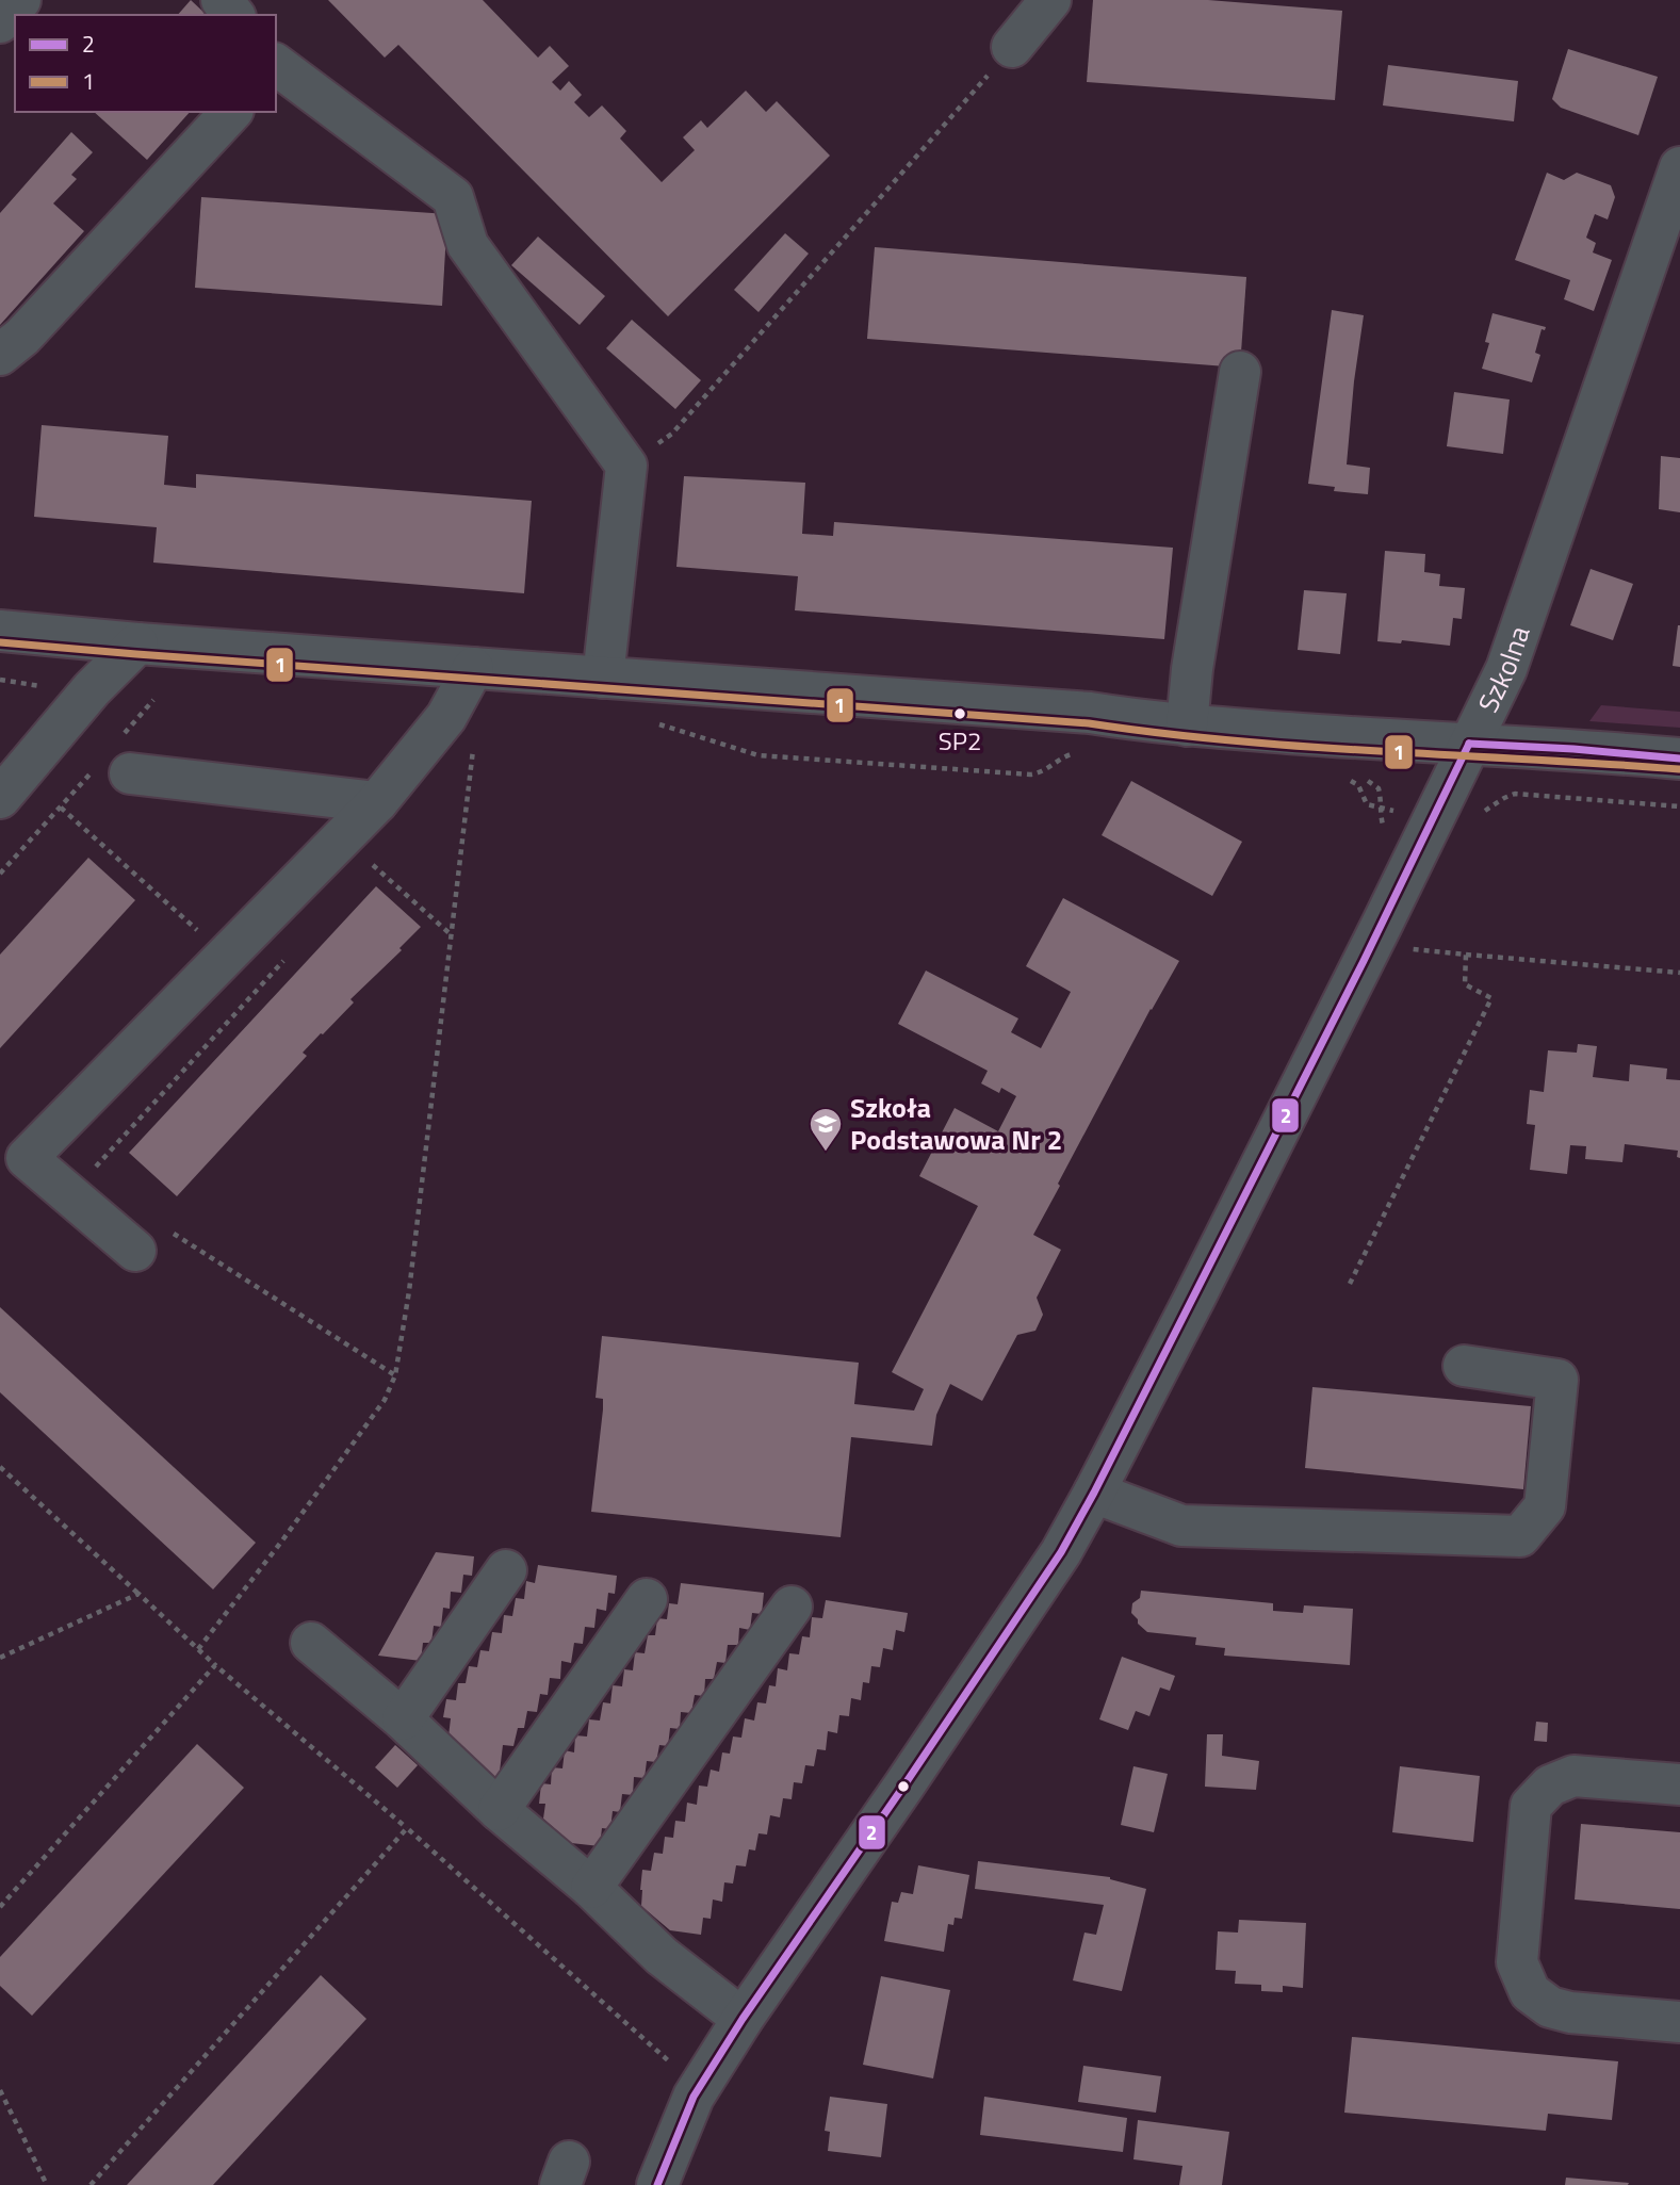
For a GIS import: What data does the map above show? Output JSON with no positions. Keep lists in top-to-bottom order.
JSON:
{
  "streets": {
    "street": ["Szkolna"]
  },
  "places": {
    "other": ["SP2"],
    "school or university": ["Szkoła Podstawowa Nr 2"]
  },
  "lines": ["transit line 1", "transit line 2"],
  "legend": ["2", "1"]
}
